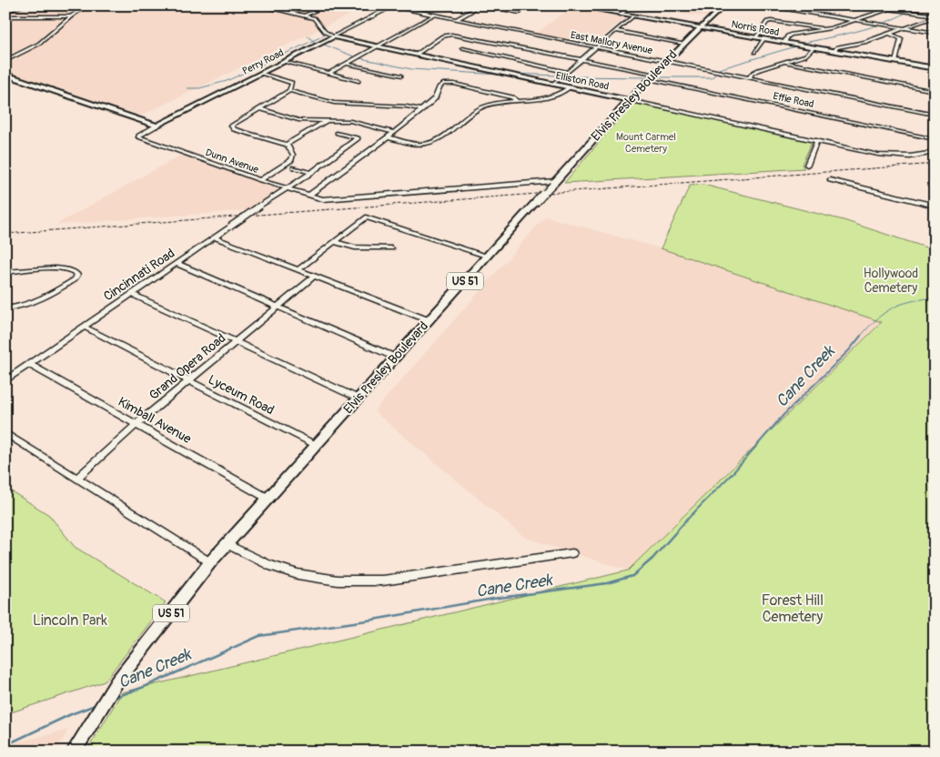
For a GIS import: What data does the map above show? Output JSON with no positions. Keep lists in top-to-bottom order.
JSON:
{
  "streets": {
    "main road": [
      "Norris Road",
      "Perry Road",
      "Elliston Road",
      "Elvis Presley Boulevard",
      "US 51"
    ],
    "street": [
      "East Mallory Avenue",
      "Effie Road",
      "Dunn Avenue",
      "Cincinnati Road",
      "Grand Opera Road",
      "Lyceum Road",
      "Kimball Avenue"
    ]
  },
  "crossings": [
    ["Norris Road", "Elvis Presley Boulevard"],
    ["East Mallory Avenue", "Perry Road"],
    ["East Mallory Avenue", "Elvis Presley Boulevard"],
    ["Perry Road", "Elliston Road"],
    ["Perry Road", "Dunn Avenue"],
    ["Elliston Road", "Elvis Presley Boulevard"],
    ["Elvis Presley Boulevard", "Effie Road"],
    ["Elvis Presley Boulevard", "Dunn Avenue"],
    ["Elvis Presley Boulevard", "Lyceum Road"],
    ["Elvis Presley Boulevard", "Kimball Avenue"],
    ["Dunn Avenue", "Cincinnati Road"],
    ["Cincinnati Road", "Lyceum Road"],
    ["Cincinnati Road", "Kimball Avenue"],
    ["Grand Opera Road", "Lyceum Road"],
    ["Grand Opera Road", "Kimball Avenue"]
  ],
  "water": ["Cane Creek"],
  "parks": [
    "Mount Carmel Cemetery",
    "Hollywood Cemetery",
    "Forest Hill Cemetery",
    "Lincoln Park"
  ]
}
